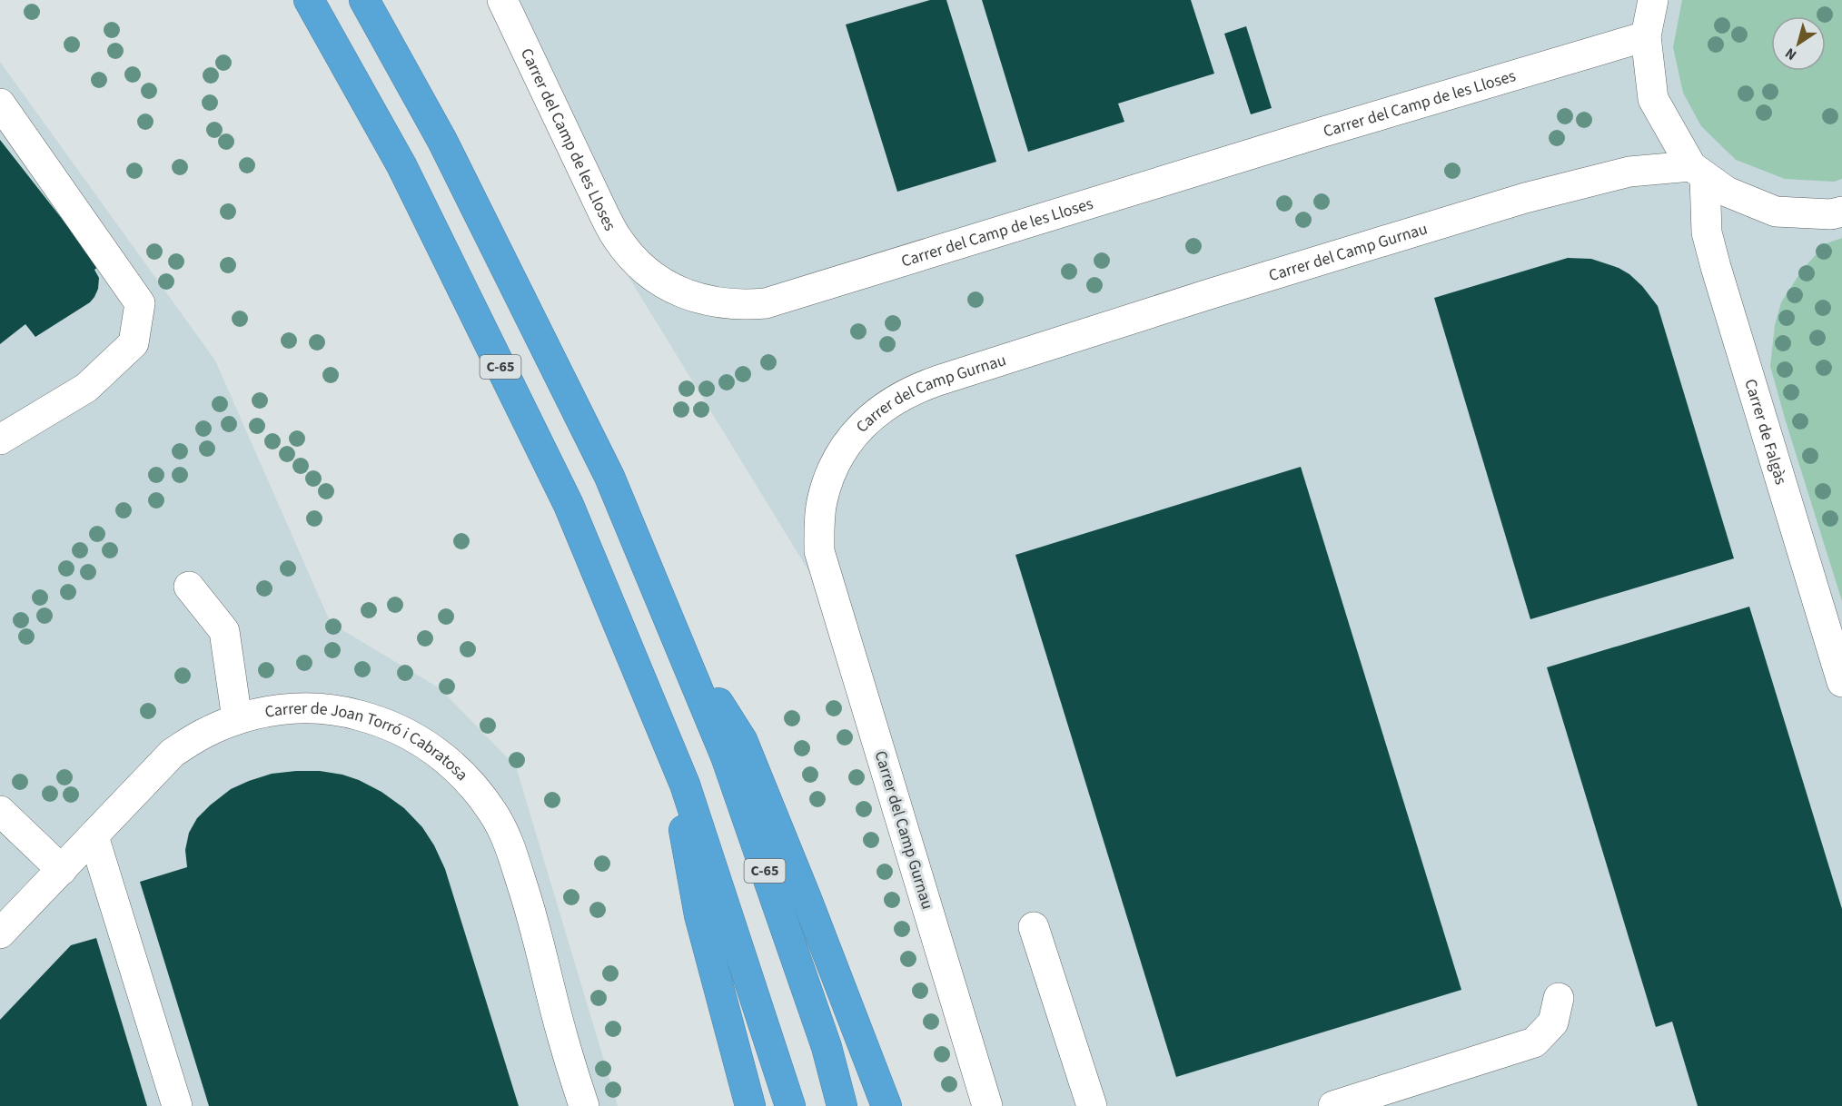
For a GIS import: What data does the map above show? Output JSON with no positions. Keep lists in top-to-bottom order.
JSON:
{
  "streets": {
    "highway": ["C-65"],
    "street": [
      "Carrer del Camp de les Lloses",
      "Carrer del Camp Gurnau",
      "Carrer de Falgàs",
      "Carrer de Joan Torró i Cabratosa"
    ]
  },
  "crossings": [
    ["Carrer del Camp Gurnau", "Carrer de Falgàs"]
  ],
  "north": "bottom left"
}
